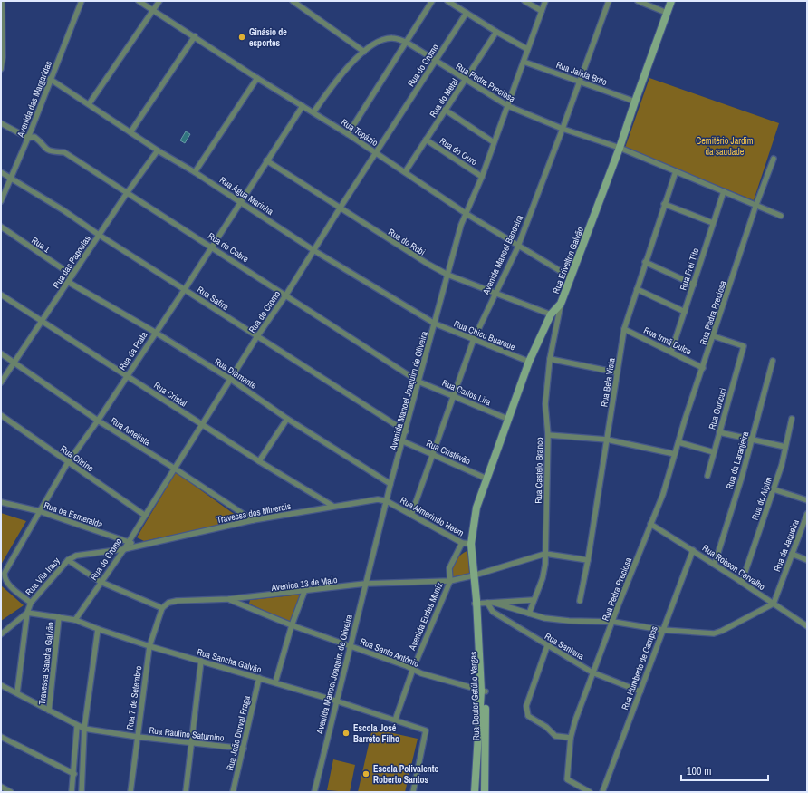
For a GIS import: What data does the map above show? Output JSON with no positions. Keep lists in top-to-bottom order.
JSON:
{
  "streets": {
    "main road": ["Rua Erivelton Galvão", "Rua Doutor Getúlio Vargas"],
    "street": [
      "Rua do Cromo",
      "Rua Jailda Brito",
      "Rua Pedra Preciosa",
      "Rua do Metal",
      "Avenida das Margaridas",
      "Rua Topázio",
      "Rua do Ouro",
      "Rua Água Marinha",
      "Rua do Rubi",
      "Rua 1",
      "Rua do Cobre",
      "Avenida Manoel Bandeira",
      "Rua das Papoulas",
      "Rua Frei Tito",
      "Rua Safira",
      "Rua Chico Buarque",
      "Rua Irmã Dulce",
      "Rua da Prata",
      "Rua Diamante",
      "Rua Bela Vista",
      "Avenida Manoel Joaquim de Oliveira",
      "Rua Carlos Lira",
      "Rua Cristal",
      "Rua Ouricuri",
      "Rua Ametista",
      "Rua Cristóvão",
      "Rua Citrine",
      "Rua da Laranjeira",
      "Rua Castelo Branco",
      "Rua do Aipim",
      "Travessa dos Minerais",
      "Rua da Esmeralda",
      "Rua Almerindo Heem",
      "Rua da Jaqueira",
      "Rua Robson Carvalho",
      "Rua Vila Iracy",
      "Avenida 13 de Maio",
      "Avenida Eudes Muniz",
      "Rua Santana",
      "Rua Santo Antônio",
      "Rua Sancha Galvão",
      "Travessa Sancha Galvão",
      "Rua Humberto de Campos",
      "Rua 7 de Setembro",
      "Rua João Durval Fraga",
      "Rua Raulino Saturnino"
    ]
  },
  "crossings": [
    ["Rua do Cromo", "Rua Pedra Preciosa"],
    ["Rua do Cromo", "Rua Topázio"],
    ["Rua do Cromo", "Rua Água Marinha"],
    ["Rua do Cromo", "Rua do Rubi"],
    ["Rua do Cromo", "Rua do Cobre"],
    ["Rua do Cromo", "Rua Safira"],
    ["Rua do Cromo", "Rua Diamante"],
    ["Rua do Cromo", "Rua Cristal"],
    ["Rua do Cromo", "Rua Ametista"],
    ["Rua do Cromo", "Rua Citrine"],
    ["Rua do Cromo", "Travessa dos Minerais"],
    ["Rua do Cromo", "Rua da Esmeralda"],
    ["Rua do Cromo", "Rua Sancha Galvão"],
    ["Rua Jailda Brito", "Avenida Manoel Bandeira"],
    ["Rua Jailda Brito", "Rua Erivelton Galvão"],
    ["Rua Jailda Brito", "Avenida Manoel Joaquim de Oliveira"],
    ["Rua Pedra Preciosa", "Rua do Metal"],
    ["Rua Pedra Preciosa", "Avenida Manoel Bandeira"],
    ["Rua Pedra Preciosa", "Rua Erivelton Galvão"],
    ["Rua Pedra Preciosa", "Rua Frei Tito"],
    ["Rua Pedra Preciosa", "Rua Irmã Dulce"],
    ["Rua Pedra Preciosa", "Rua Bela Vista"],
    ["Rua Pedra Preciosa", "Avenida Manoel Joaquim de Oliveira"],
    ["Rua Pedra Preciosa", "Rua Ouricuri"],
    ["Rua Pedra Preciosa", "Rua Robson Carvalho"],
    ["Rua Pedra Preciosa", "Rua Santana"],
    ["Rua do Metal", "Rua Topázio"],
    ["Rua do Metal", "Rua do Ouro"],
    ["Avenida das Margaridas", "Rua Água Marinha"],
    ["Avenida das Margaridas", "Rua do Cobre"],
    ["Avenida das Margaridas", "Rua Safira"],
    ["Rua Topázio", "Avenida Manoel Bandeira"],
    ["Rua Topázio", "Rua Erivelton Galvão"],
    ["Rua Topázio", "Rua da Prata"],
    ["Rua Topázio", "Avenida Manoel Joaquim de Oliveira"],
    ["Rua do Ouro", "Avenida Manoel Joaquim de Oliveira"],
    ["Rua Água Marinha", "Rua das Papoulas"],
    ["Rua Água Marinha", "Rua Chico Buarque"],
    ["Rua Água Marinha", "Rua da Prata"],
    ["Rua Água Marinha", "Avenida Manoel Joaquim de Oliveira"],
    ["Rua do Rubi", "Avenida Manoel Bandeira"],
    ["Rua do Rubi", "Rua Erivelton Galvão"],
    ["Rua do Rubi", "Rua da Prata"],
    ["Rua do Rubi", "Avenida Manoel Joaquim de Oliveira"],
    ["Rua 1", "Rua das Papoulas"],
    ["Rua do Cobre", "Rua das Papoulas"],
    ["Rua do Cobre", "Rua da Prata"],
    ["Rua do Cobre", "Avenida Manoel Joaquim de Oliveira"],
    ["Rua do Cobre", "Rua Carlos Lira"],
    ["Avenida Manoel Bandeira", "Rua Chico Buarque"],
    ["Avenida Manoel Bandeira", "Rua Carlos Lira"],
    ["Avenida Manoel Bandeira", "Rua Cristóvão"],
    ["Avenida Manoel Bandeira", "Rua Almerindo Heem"],
    ["Rua Erivelton Galvão", "Rua Chico Buarque"],
    ["Rua Erivelton Galvão", "Rua Carlos Lira"],
    ["Rua Erivelton Galvão", "Rua Cristóvão"],
    ["Rua Erivelton Galvão", "Rua Castelo Branco"],
    ["Rua Erivelton Galvão", "Rua Almerindo Heem"],
    ["Rua Erivelton Galvão", "Rua Doutor Getúlio Vargas"],
    ["Rua das Papoulas", "Rua Safira"],
    ["Rua das Papoulas", "Rua Diamante"],
    ["Rua das Papoulas", "Rua Cristal"],
    ["Rua das Papoulas", "Rua Ametista"],
    ["Rua Frei Tito", "Rua Irmã Dulce"],
    ["Rua Safira", "Rua da Prata"],
    ["Rua Safira", "Avenida Manoel Joaquim de Oliveira"],
    ["Rua Chico Buarque", "Avenida Manoel Joaquim de Oliveira"],
    ["Rua Irmã Dulce", "Rua Bela Vista"],
    ["Rua da Prata", "Rua Diamante"],
    ["Rua da Prata", "Rua Cristal"],
    ["Rua da Prata", "Rua Ametista"],
    ["Rua da Prata", "Rua Citrine"],
    ["Rua da Prata", "Rua da Esmeralda"],
    ["Rua da Prata", "Rua Vila Iracy"],
    ["Rua Diamante", "Avenida Manoel Joaquim de Oliveira"],
    ["Avenida Manoel Joaquim de Oliveira", "Rua Carlos Lira"],
    ["Avenida Manoel Joaquim de Oliveira", "Rua Cristóvão"],
    ["Avenida Manoel Joaquim de Oliveira", "Travessa dos Minerais"],
    ["Avenida Manoel Joaquim de Oliveira", "Rua Almerindo Heem"],
    ["Avenida Manoel Joaquim de Oliveira", "Avenida 13 de Maio"],
    ["Avenida Manoel Joaquim de Oliveira", "Rua Santo Antônio"],
    ["Avenida Manoel Joaquim de Oliveira", "Rua Sancha Galvão"],
    ["Rua Cristal", "Travessa dos Minerais"],
    ["Rua Ametista", "Travessa dos Minerais"],
    ["Rua da Laranjeira", "Rua Robson Carvalho"],
    ["Rua Castelo Branco", "Avenida 13 de Maio"],
    ["Rua do Aipim", "Rua Robson Carvalho"],
    ["Travessa dos Minerais", "Rua da Esmeralda"],
    ["Travessa dos Minerais", "Rua Almerindo Heem"],
    ["Travessa dos Minerais", "Rua Vila Iracy"],
    ["Rua Almerindo Heem", "Avenida Eudes Muniz"],
    ["Rua Almerindo Heem", "Rua Doutor Getúlio Vargas"],
    ["Rua da Jaqueira", "Rua Robson Carvalho"],
    ["Rua Robson Carvalho", "Rua Humberto de Campos"],
    ["Rua Vila Iracy", "Rua Sancha Galvão"],
    ["Rua Vila Iracy", "Rua Raulino Saturnino"],
    ["Avenida 13 de Maio", "Avenida Eudes Muniz"],
    ["Avenida 13 de Maio", "Rua Santo Antônio"],
    ["Avenida 13 de Maio", "Rua Doutor Getúlio Vargas"],
    ["Avenida 13 de Maio", "Rua 7 de Setembro"],
    ["Avenida Eudes Muniz", "Rua Santo Antônio"],
    ["Avenida Eudes Muniz", "Rua Sancha Galvão"],
    ["Rua Santana", "Rua Humberto de Campos"],
    ["Rua Santo Antônio", "Rua Doutor Getúlio Vargas"],
    ["Rua Sancha Galvão", "Travessa Sancha Galvão"],
    ["Rua Sancha Galvão", "Rua 7 de Setembro"],
    ["Rua Sancha Galvão", "Rua João Durval Fraga"],
    ["Travessa Sancha Galvão", "Rua Raulino Saturnino"],
    ["Rua 7 de Setembro", "Rua Raulino Saturnino"],
    ["Rua João Durval Fraga", "Rua Raulino Saturnino"]
  ],
  "parks": ["Cemitério Jardim da saudade"],
  "places": ["Ginásio de esportes", "Escola José Barreto Filho", "Escola Polivalente Roberto Santos"],
  "scale_bar": "100 m"
}
